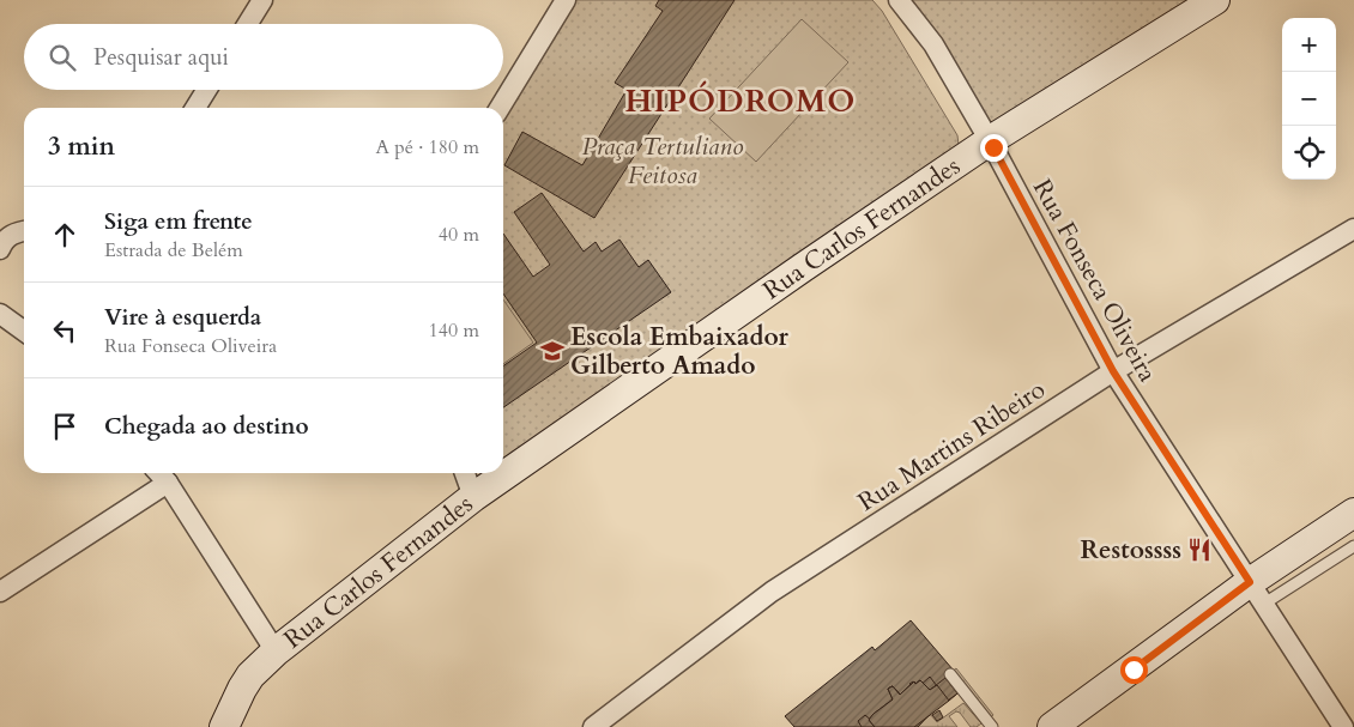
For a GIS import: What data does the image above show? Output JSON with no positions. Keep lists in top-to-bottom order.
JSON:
{
  "streets": {
    "street": ["Rua Carlos Fernandes", "Rua Fonseca Oliveira", "Rua Martins Ribeiro"]
  },
  "crossings": [
    ["Rua Carlos Fernandes", "Rua Fonseca Oliveira"],
    ["Rua Fonseca Oliveira", "Rua Martins Ribeiro"]
  ],
  "districts": ["HIPÓDROMO"],
  "parks": ["Praça Tertuliano Feitosa"],
  "places": {
    "school or university": ["Escola Embaixador Gilberto Amado"],
    "restaurant": ["Restossss"]
  },
  "page": {
    "map_buttons": ["+", "−"],
    "search": "Pesquisar aqui",
    "heading": ["3 min", "A pé · 180 m"],
    "list": [
      ["Siga em frente", "Estrada de Belém", "40 m"],
      ["Vire à esquerda", "Rua Fonseca Oliveira", "140 m"],
      "Chegada ao destino"
    ]
  }
}
